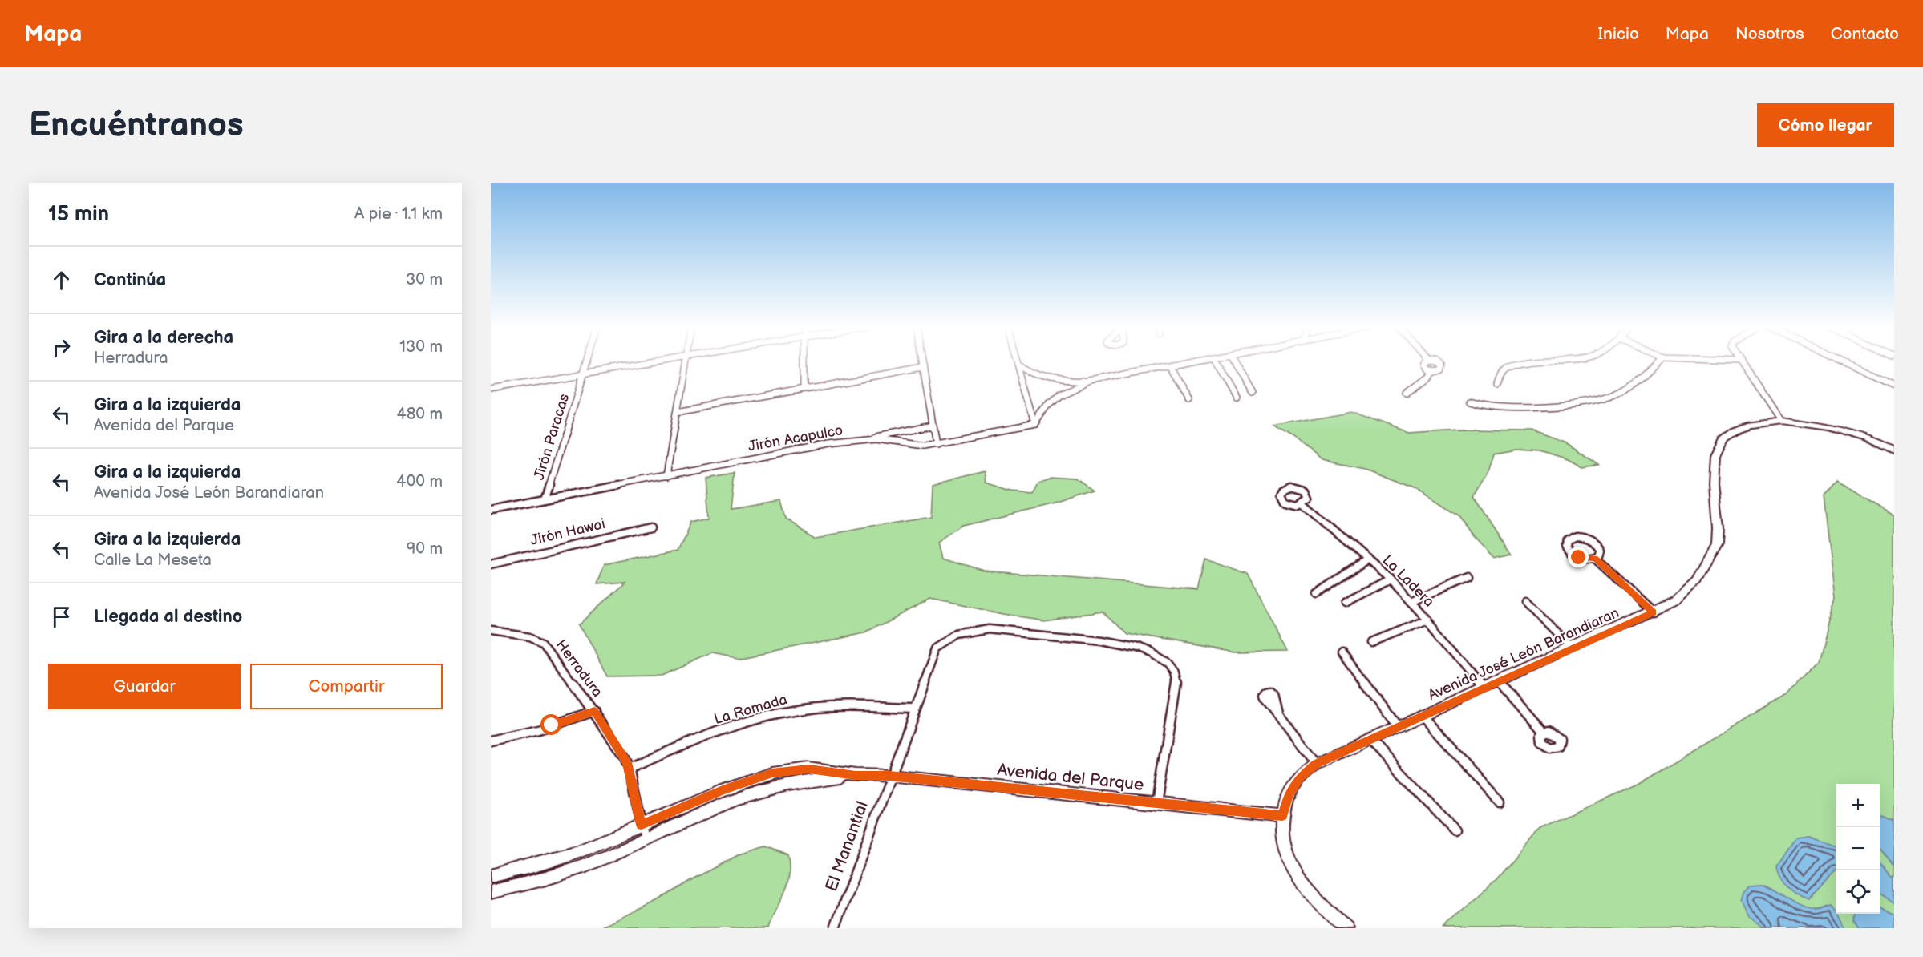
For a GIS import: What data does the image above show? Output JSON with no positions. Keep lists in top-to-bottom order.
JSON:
{
  "streets": {
    "street": [
      "Jirón Paracas",
      "Jirón Acapulco",
      "Jirón Hawai",
      "La Ladera",
      "Avenida José León Barandiaran",
      "Herradura",
      "La Ramada",
      "Avenida del Parque",
      "El Manantial"
    ]
  },
  "crossings": [
    ["Jirón Paracas", "Jirón Acapulco"],
    ["La Ladera", "Avenida José León Barandiaran"],
    ["Avenida José León Barandiaran", "Avenida del Parque"],
    ["Herradura", "La Ramada"],
    ["Herradura", "Avenida del Parque"],
    ["La Ramada", "El Manantial"],
    ["Avenida del Parque", "El Manantial"]
  ],
  "page": {
    "header": "Mapa",
    "nav": [
      "Inicio",
      "Mapa",
      "Nosotros",
      "Contacto"
    ],
    "buttons": [
      "Cómo llegar",
      ["Guardar", "Compartir"]
    ],
    "title": "Encuéntranos",
    "heading": ["15 min", "A pie · 1.1 km"],
    "list": [
      ["Continúa", "30 m"],
      ["Gira a la derecha", "Herradura", "130 m"],
      ["Gira a la izquierda", "Avenida del Parque", "480 m"],
      ["Gira a la izquierda", "Avenida José León Barandiaran", "400 m"],
      ["Gira a la izquierda", "Calle La Meseta", "90 m"],
      "Llegada al destino"
    ],
    "map_buttons": ["+", "−"]
  }
}
